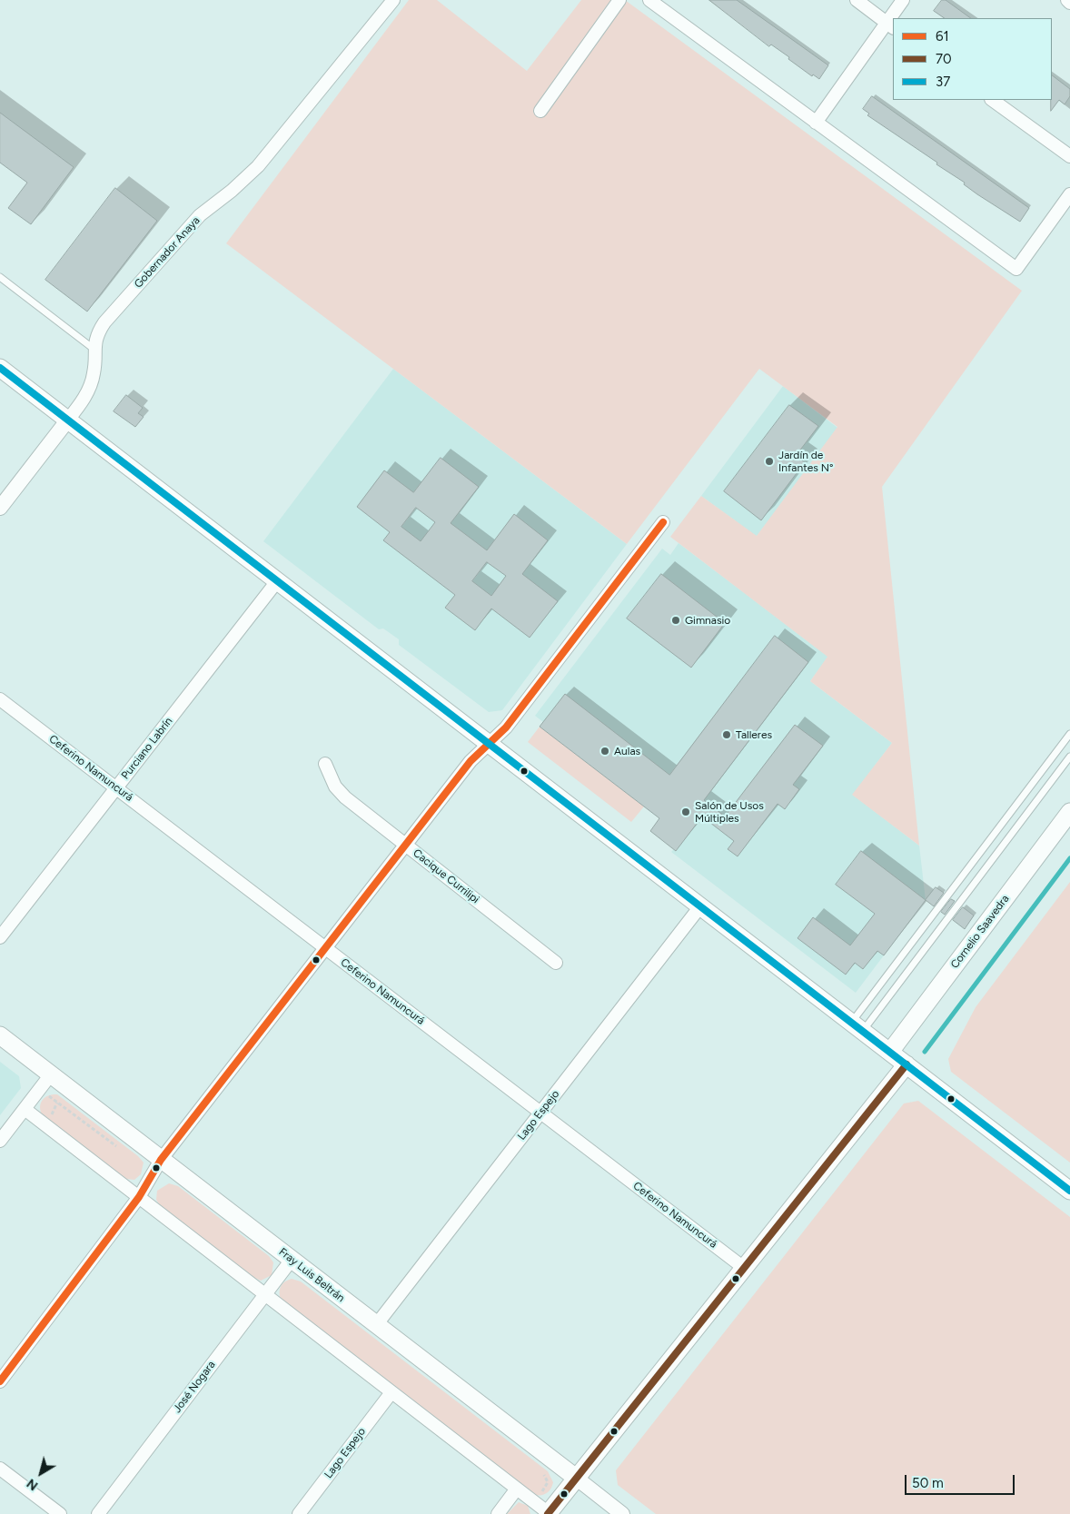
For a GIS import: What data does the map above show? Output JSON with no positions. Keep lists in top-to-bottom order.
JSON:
{
  "streets": {
    "main road": ["Cornelio Saavedra", "Fray Luis Beltrán"],
    "street": [
      "Gobernador Anaya",
      "Purciano Labrín",
      "Ceferino Namuncurá",
      "Cacique Currilipi",
      "Lago Espejo",
      "José Nogara"
    ]
  },
  "crossings": [
    ["Purciano Labrín", "Ceferino Namuncurá"],
    ["Ceferino Namuncurá", "Lago Espejo"],
    ["Lago Espejo", "Fray Luis Beltrán"],
    ["Fray Luis Beltrán", "José Nogara"]
  ],
  "places": [
    "Jardín de Infantes N°",
    "Gimnasio",
    "Talleres",
    "Aulas",
    "Salón de Usos Múltiples"
  ],
  "lines": ["transit line 37", "transit line 61", "transit line 70"],
  "legend": ["61", "70", "37"],
  "scale_bar": "50 m",
  "north": "bottom left"
}
